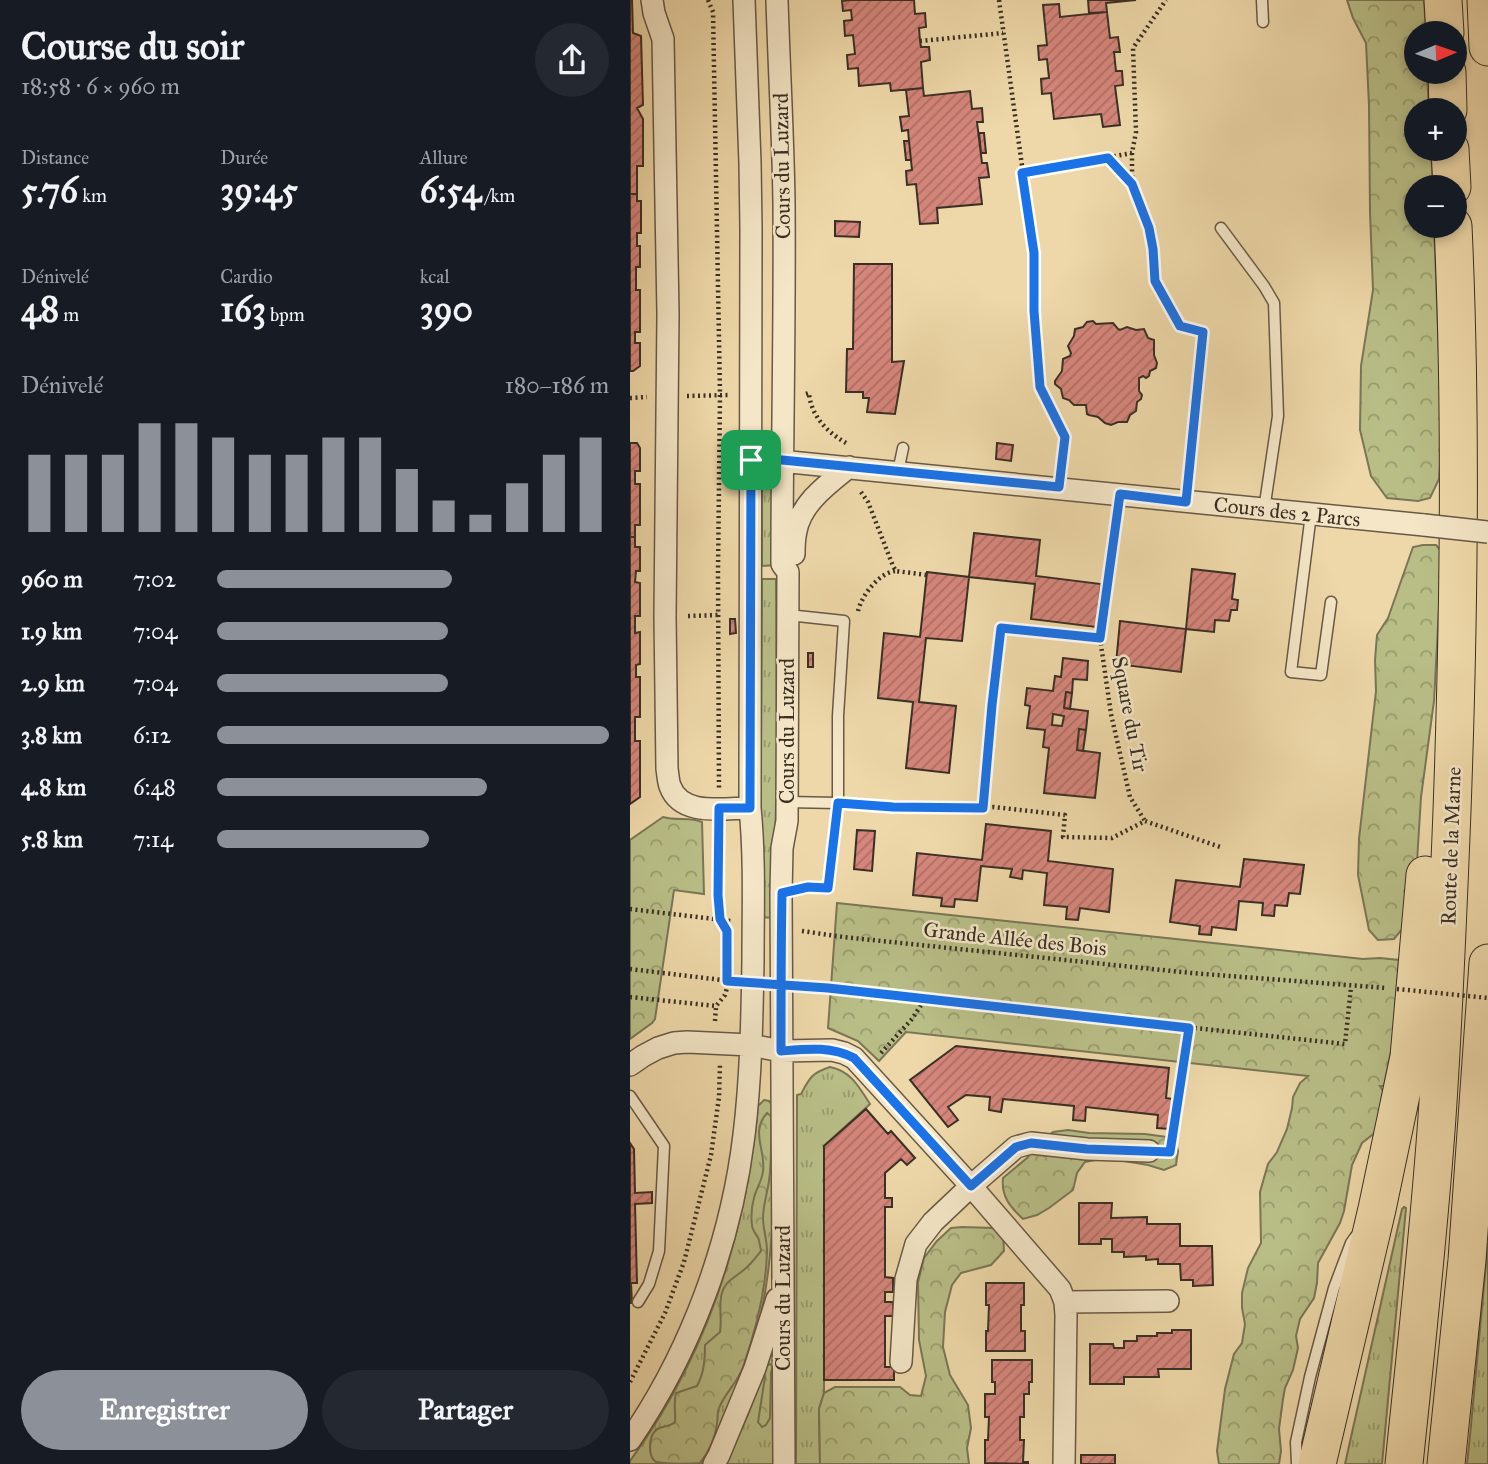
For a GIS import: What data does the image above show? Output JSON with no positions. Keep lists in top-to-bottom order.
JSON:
{
  "streets": {
    "highway": ["Route de la Marne"],
    "street": ["Cours du Luzard", "Cours des 2 Parcs"],
    "path": ["Square du Tir", "Grande Allée des Bois"]
  },
  "crossings": [
    ["Cours du Luzard", "Cours des 2 Parcs"],
    ["Cours du Luzard", "Grande Allée des Bois"]
  ],
  "north": "right",
  "page": {
    "heading": ["Course du soir", "18:58 · 6 × 960 m"],
    "map_buttons": ["+", "−"],
    "stats": [
      ["Distance", "5.76 km"],
      ["Durée", "39:45"],
      ["Allure", "6:54 /km"],
      ["Dénivelé", "48 m"],
      ["Cardio", "163 bpm"],
      ["kcal", "390"]
    ],
    "chart": ["Dénivelé", "180–186 m"],
    "list": [
      {
        "name": "960 m",
        "note": "7:02"
      },
      {
        "name": "1.9 km",
        "note": "7:04"
      },
      {
        "name": "2.9 km",
        "note": "7:04"
      },
      {
        "name": "3.8 km",
        "note": "6:12"
      },
      {
        "name": "4.8 km",
        "note": "6:48"
      },
      {
        "name": "5.8 km",
        "note": "7:14"
      }
    ],
    "buttons": ["Enregistrer", "Partager"]
  }
}
